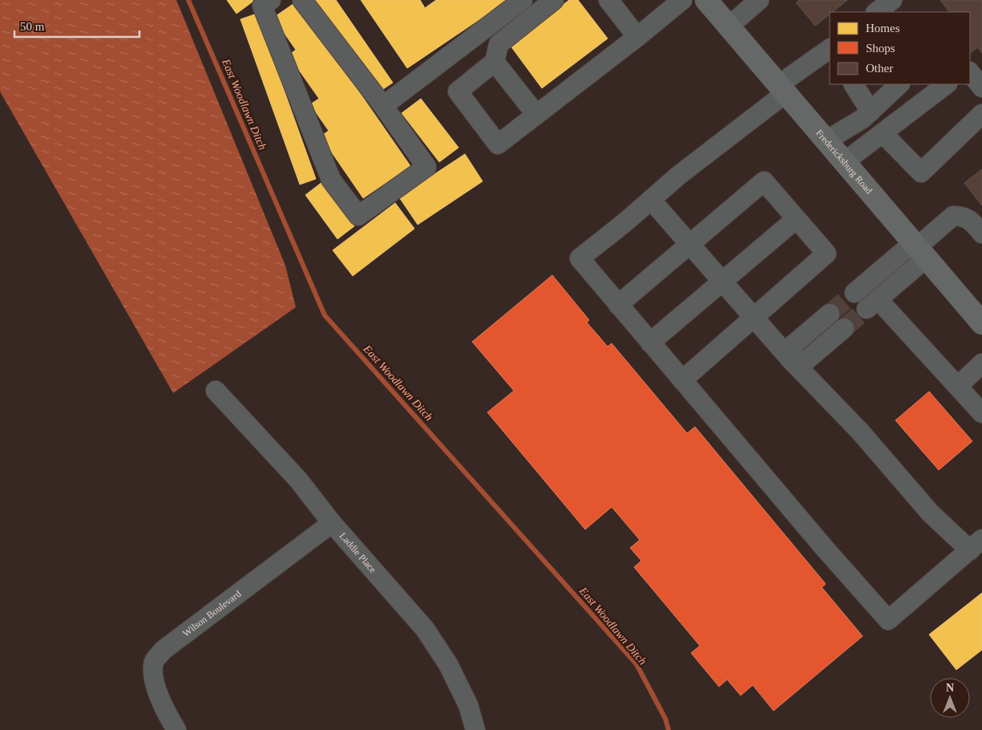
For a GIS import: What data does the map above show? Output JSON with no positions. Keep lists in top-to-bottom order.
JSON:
{
  "streets": {
    "main road": ["Fredericksburg Road"],
    "street": ["Laddie Place", "Wilson Boulevard"]
  },
  "crossings": [
    ["Laddie Place", "Wilson Boulevard"]
  ],
  "water": ["East Woodlawn Ditch"],
  "legend": ["Homes", "Shops", "Other"],
  "scale_bar": "50 m",
  "north": "top"
}
